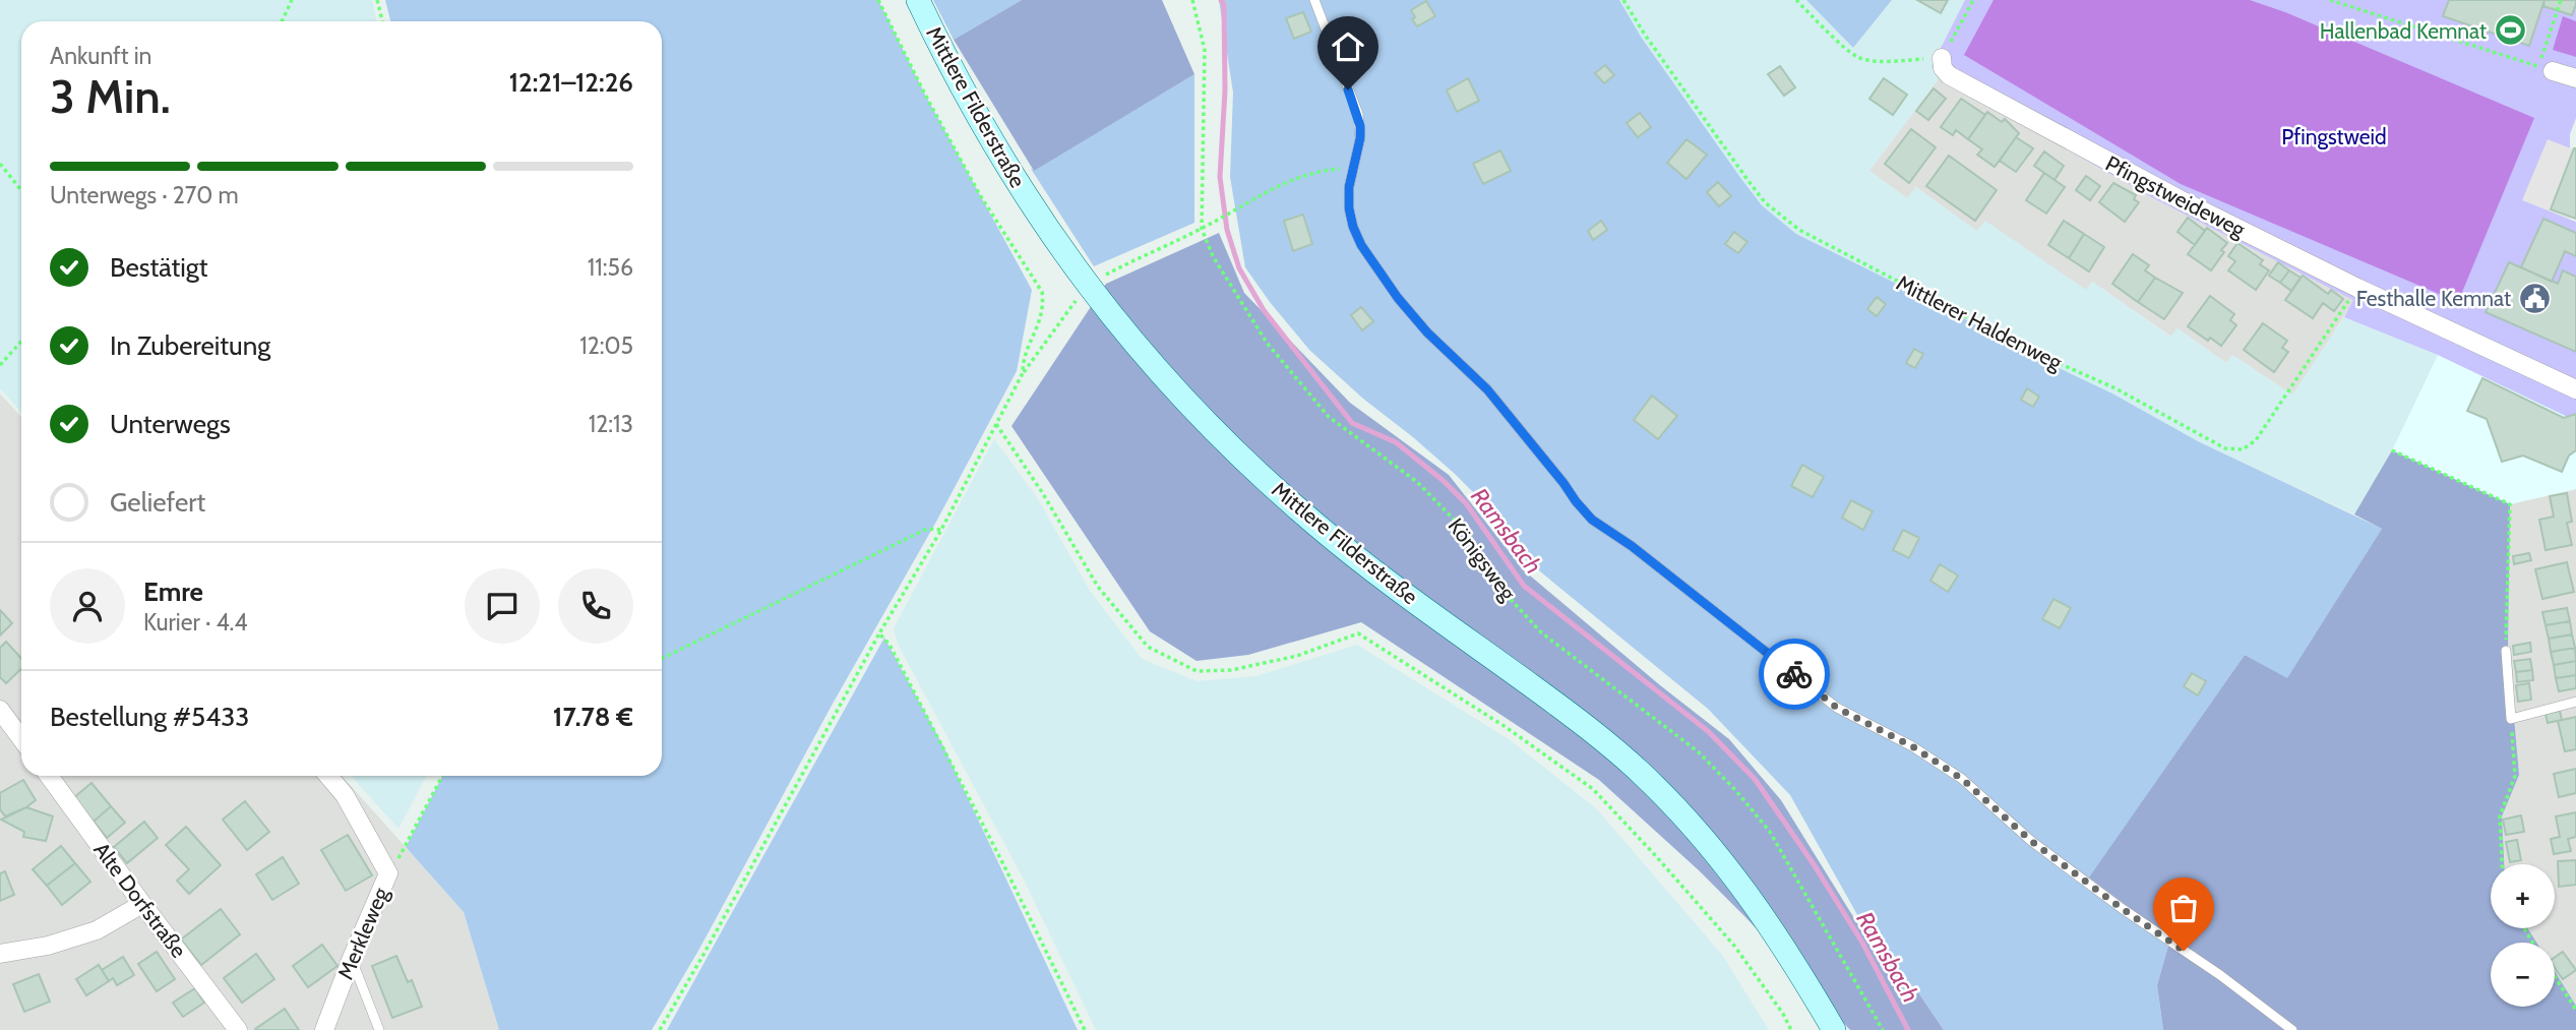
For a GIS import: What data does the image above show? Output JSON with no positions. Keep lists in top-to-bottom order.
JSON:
{
  "streets": {
    "main road": ["Mittlere Filderstraße"],
    "street": ["Pfingstweideweg", "Alte Dorfstraße", "Merkleweg"],
    "path": ["Mittlerer Haldenweg", "Königsweg"]
  },
  "crossings": [
    ["Pfingstweideweg", "Mittlerer Haldenweg"]
  ],
  "water": ["Ramsbach"],
  "parks": ["Pfingstweid"],
  "places": {
    "sports": ["Hallenbad Kemnat"],
    "public building": ["Festhalle Kemnat"]
  },
  "page": {
    "heading": ["3 Min.", "Ankunft in", "12:21–12:26"],
    "panel": [
      "Emre",
      "Kurier · 4.4",
      "Bestellung #5433",
      "17.78 €"
    ],
    "bar": "Unterwegs · 270 m",
    "list": [
      ["Bestätigt", "11:56"],
      ["In Zubereitung", "12:05"],
      ["Unterwegs", "12:13"],
      "Geliefert"
    ],
    "map_buttons": ["+", "−"]
  }
}
